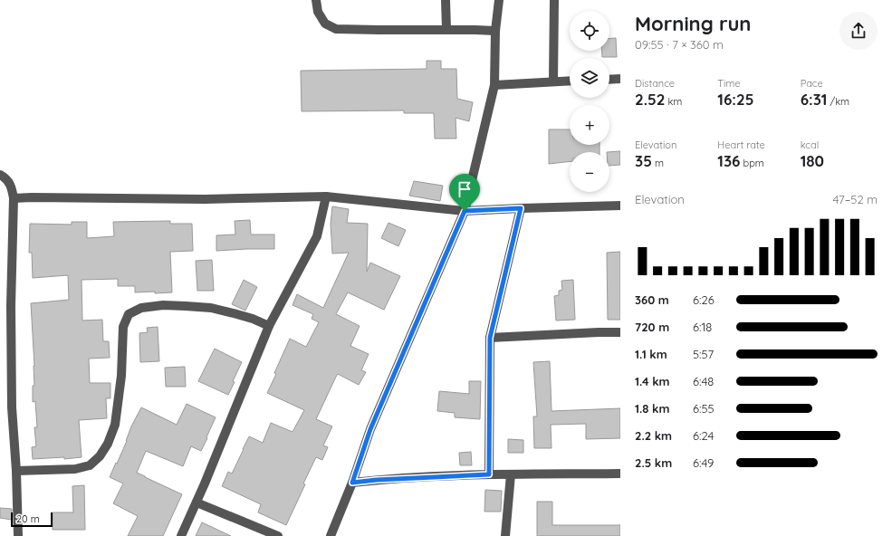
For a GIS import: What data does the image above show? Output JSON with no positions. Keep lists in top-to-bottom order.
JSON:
{
  "scale_bar": "20 m",
  "page": {
    "heading": ["Morning run", "09:55 · 7 × 360 m"],
    "map_buttons": ["+", "−"],
    "stats": [
      ["Distance", "2.52 km"],
      ["Time", "16:25"],
      ["Pace", "6:31 /km"],
      ["Elevation", "35 m"],
      ["Heart rate", "136 bpm"],
      ["kcal", "180"]
    ],
    "chart": ["Elevation", "47–52 m"],
    "list": [
      {
        "name": "360 m",
        "note": "6:26"
      },
      {
        "name": "720 m",
        "note": "6:18"
      },
      {
        "name": "1.1 km",
        "note": "5:57"
      },
      {
        "name": "1.4 km",
        "note": "6:48"
      },
      {
        "name": "1.8 km",
        "note": "6:55"
      },
      {
        "name": "2.2 km",
        "note": "6:24"
      },
      {
        "name": "2.5 km",
        "note": "6:49"
      }
    ],
    "scale": "20 m"
  }
}
